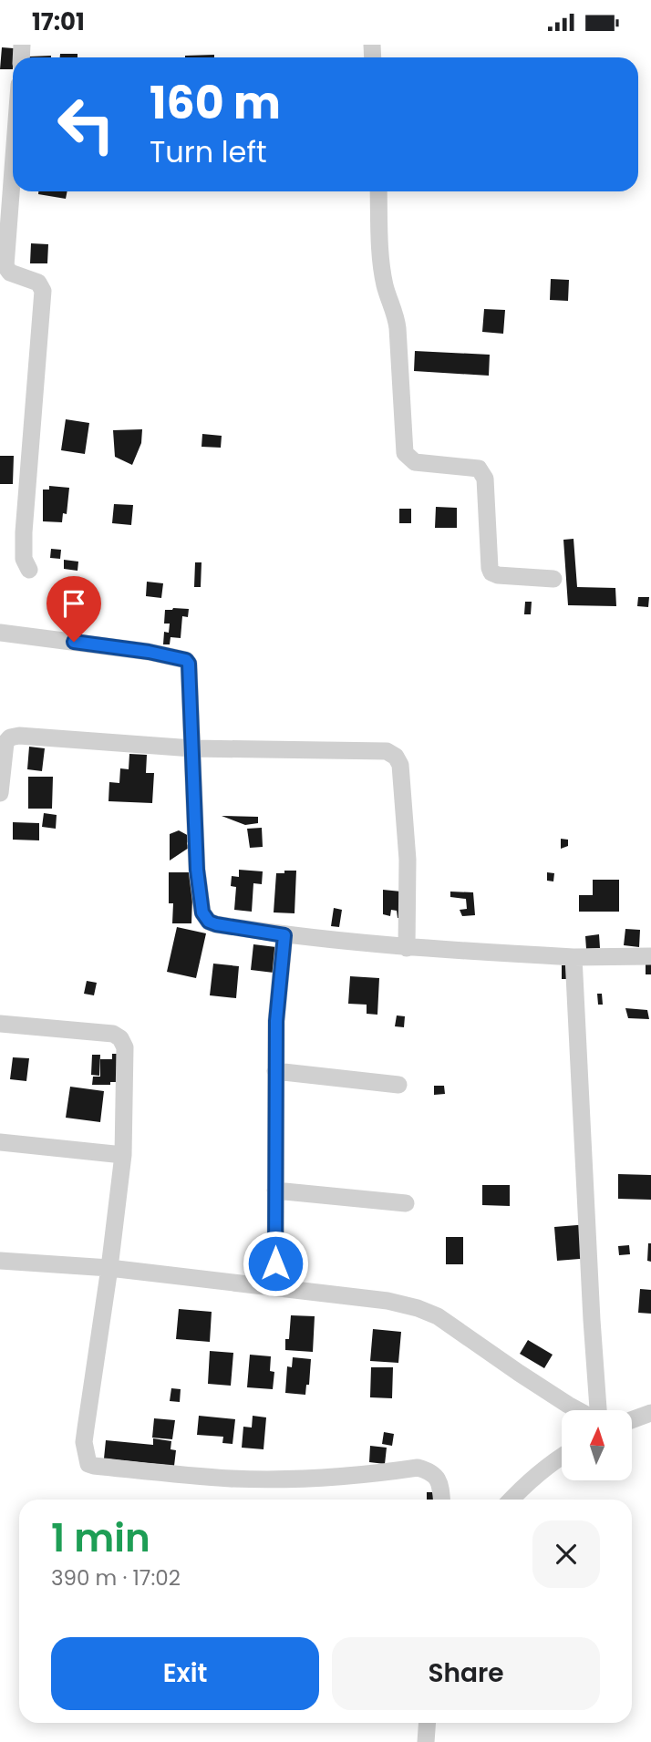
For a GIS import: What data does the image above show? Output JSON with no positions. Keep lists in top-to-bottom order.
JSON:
{
  "north": "top",
  "page": {
    "status": "17:01",
    "turn": ["160 m", "Turn left"],
    "heading": ["1 min", "390 m · 17:02"],
    "buttons": ["Exit", "Share"]
  }
}
